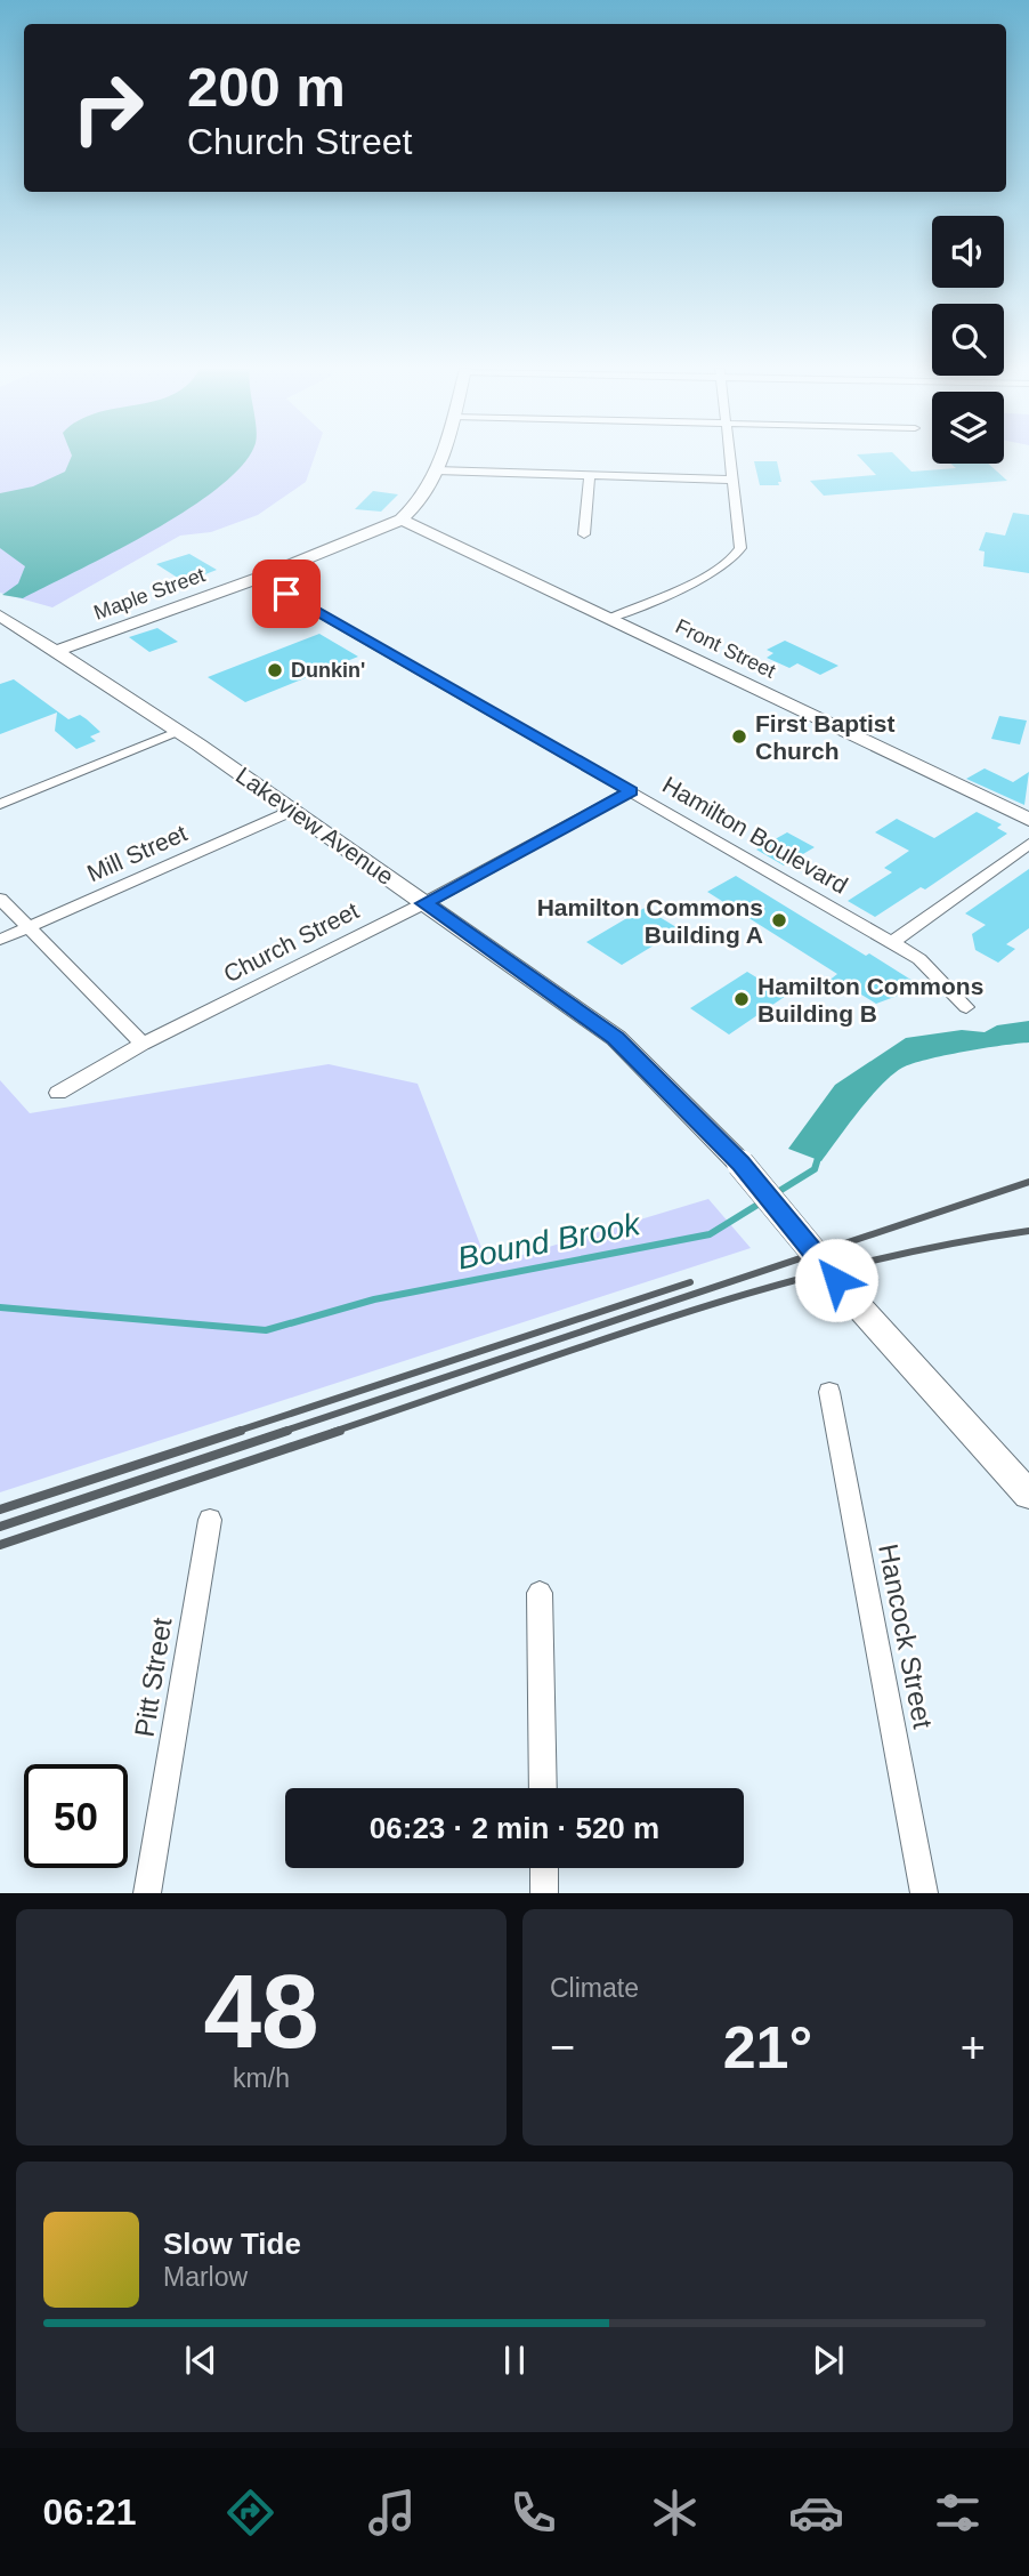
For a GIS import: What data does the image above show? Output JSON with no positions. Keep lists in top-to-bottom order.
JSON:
{
  "streets": {
    "main road": ["Maple Street", "Front Street", "Lakeview Avenue"],
    "street": [
      "Hamilton Boulevard",
      "Mill Street",
      "Church Street",
      "Hancock Street",
      "Pitt Street"
    ]
  },
  "crossings": [
    ["Maple Street", "Lakeview Avenue"],
    ["Maple Street", "Hamilton Boulevard"],
    ["Lakeview Avenue", "Mill Street"],
    ["Lakeview Avenue", "Church Street"],
    ["Hamilton Boulevard", "Church Street"]
  ],
  "water": ["Bound Brook"],
  "places": [
    "Dunkin'",
    "First Baptist Church",
    "Hamilton Commons Building A",
    "Hamilton Commons Building B"
  ],
  "page": {
    "turn": ["200 m", "Church Street"],
    "limit": "50",
    "trip": "06:23 · 2 min · 520 m",
    "tile": [
      ["48", "km/h"],
      "Climate"
    ],
    "heat": ["−", "21°", "+"],
    "song": ["Slow Tide", "Marlow"],
    "tabs": "06:21"
  }
}
